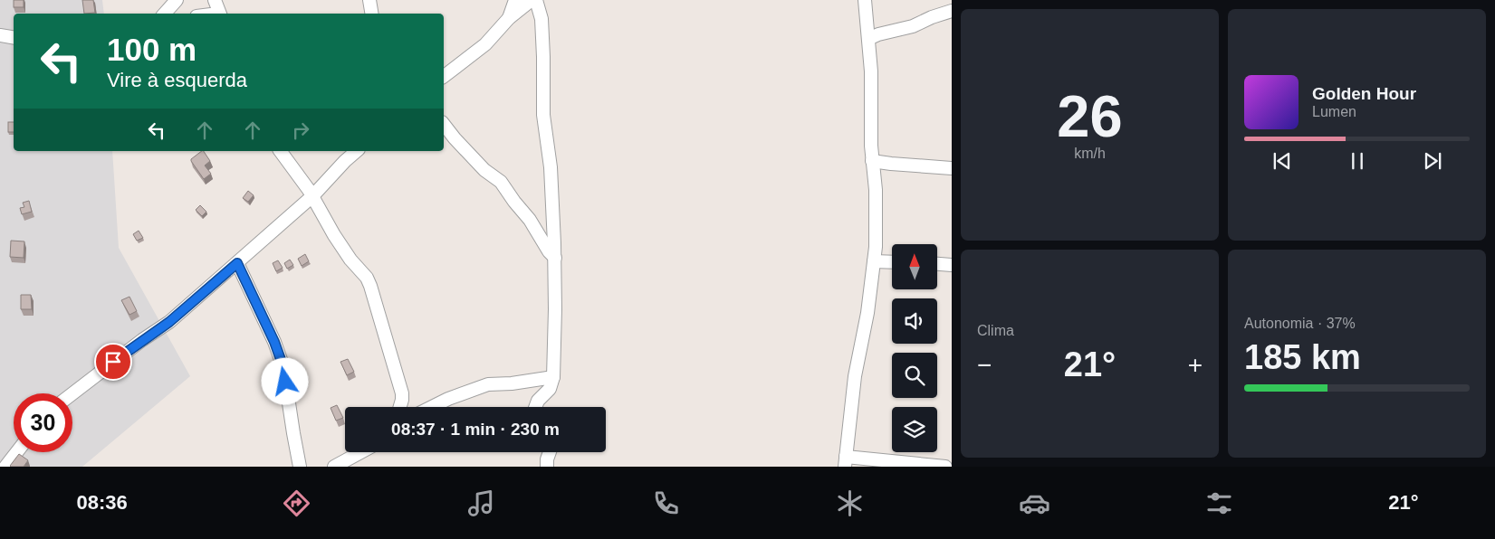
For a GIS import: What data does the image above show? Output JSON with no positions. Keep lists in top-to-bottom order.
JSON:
{
  "north": "top",
  "page": {
    "tile": [
      ["26", "km/h"],
      "Clima",
      ["Autonomia · 37%", "185 km"]
    ],
    "turn": ["100 m", "Vire à esquerda"],
    "song": ["Golden Hour", "Lumen"],
    "heat": ["−", "21°", "+"],
    "limit": "30",
    "trip": "08:37 · 1 min · 230 m",
    "tabs": ["08:36", "21°"]
  }
}
